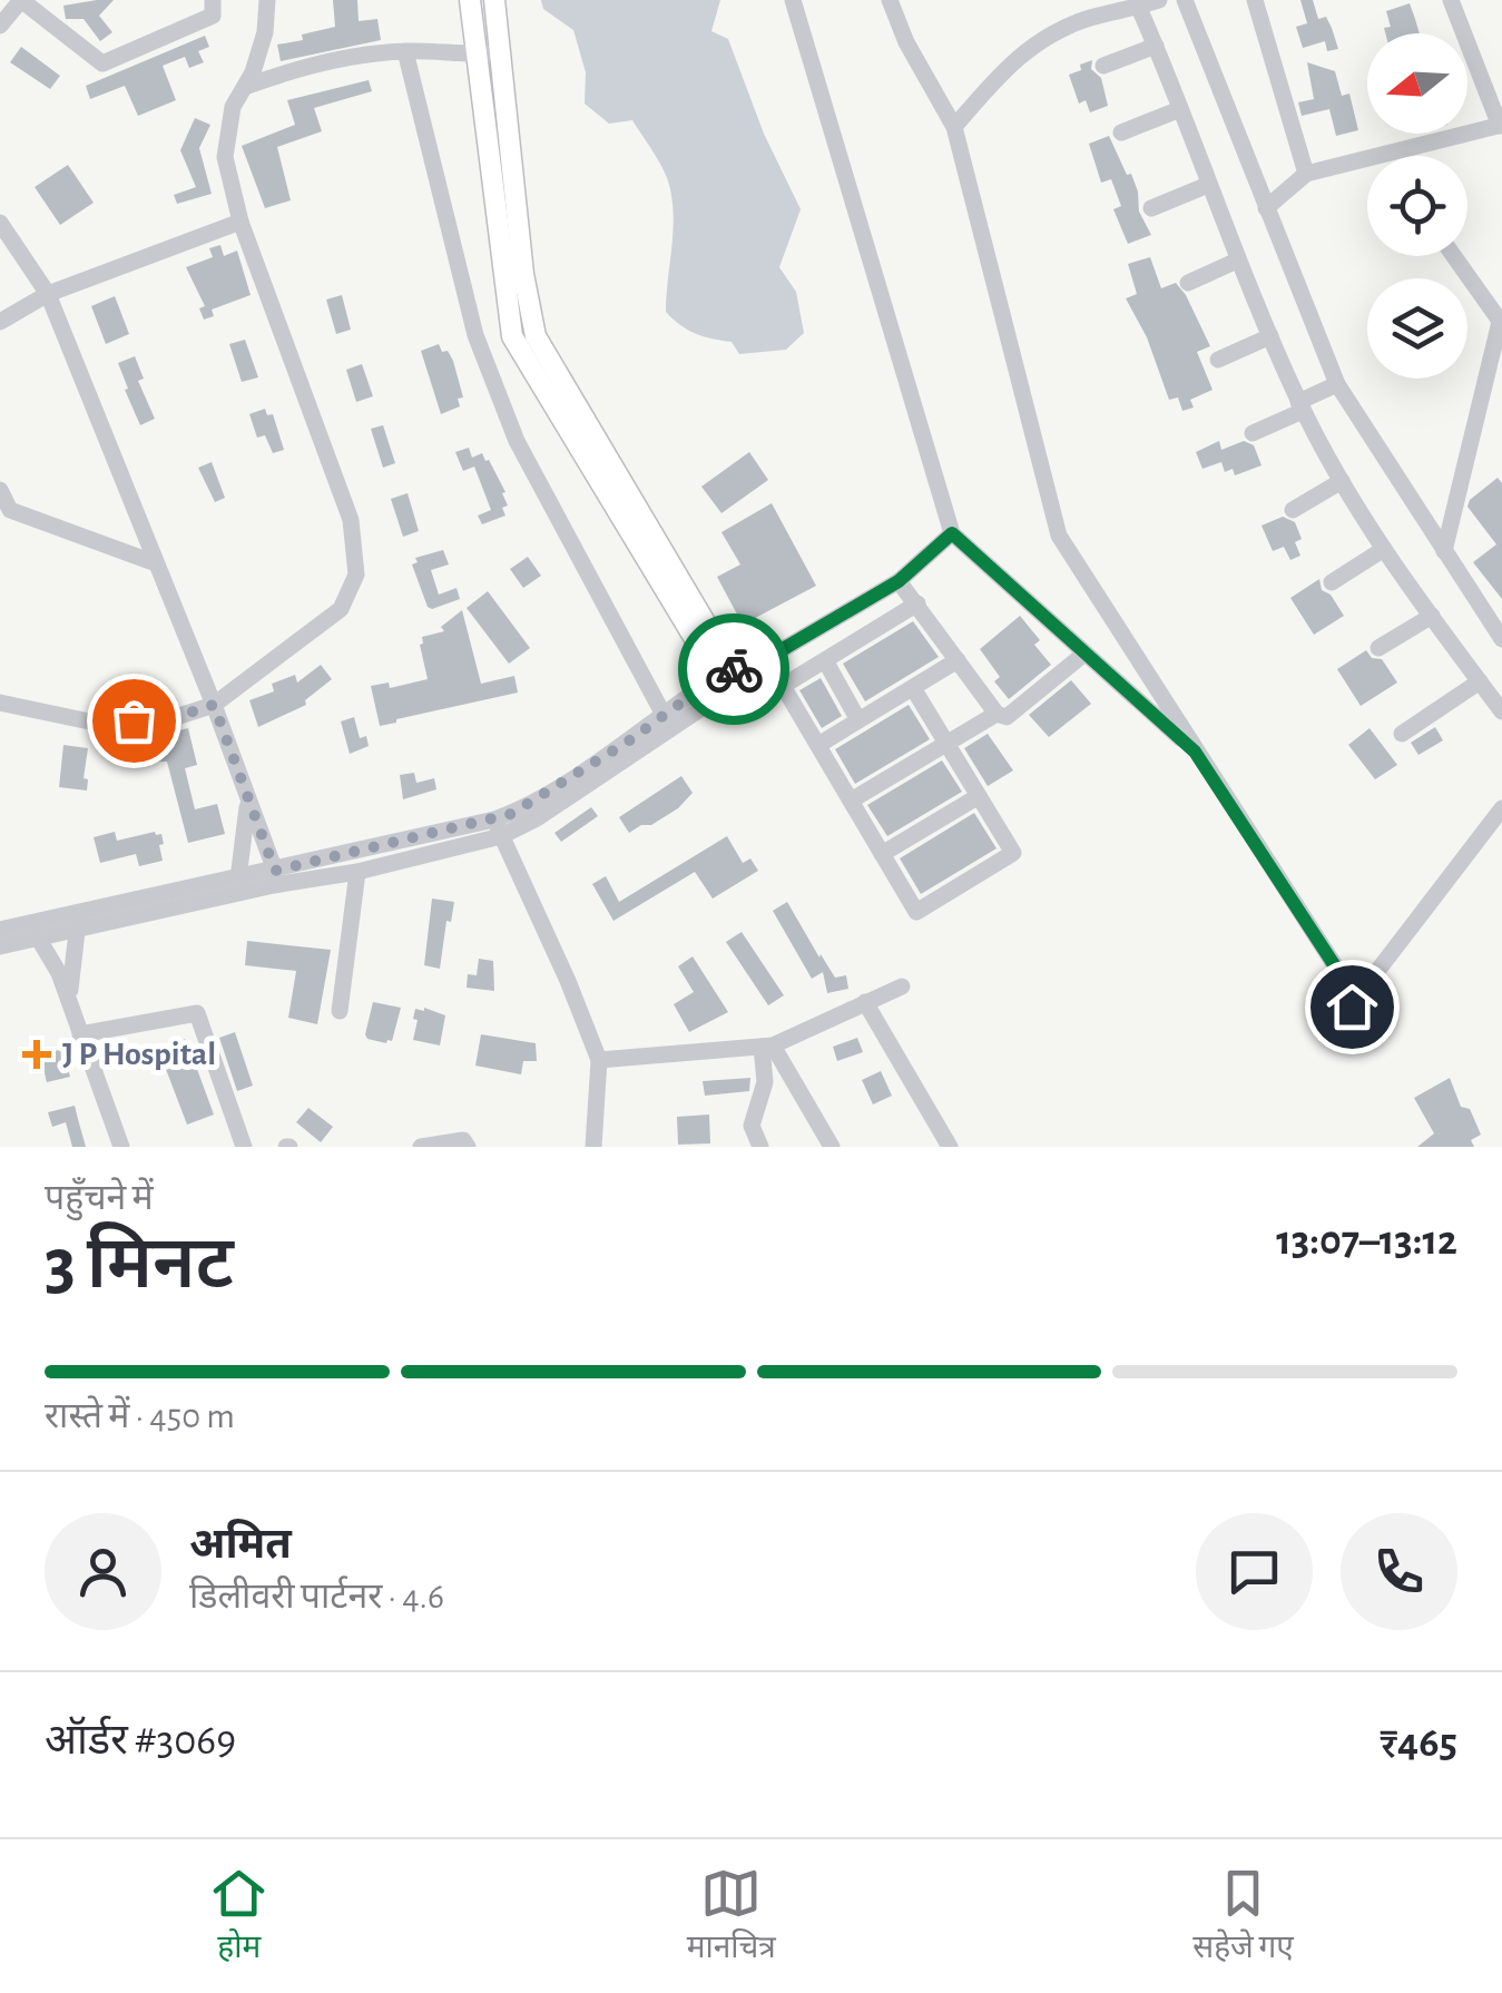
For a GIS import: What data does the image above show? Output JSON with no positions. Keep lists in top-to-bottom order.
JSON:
{
  "places": {
    "health": ["J P Hospital"]
  },
  "north": "left",
  "page": {
    "heading": ["3 मिनट", "पहुँचने में", "13:07–13:12"],
    "panel": [
      "अमित",
      "डिलीवरी पार्टनर · 4.6",
      "ऑर्डर #3069",
      "₹465"
    ],
    "bar": "रास्ते में · 450 m",
    "tabs": ["होम", "मानचित्र", "सहेजे गए"]
  }
}
